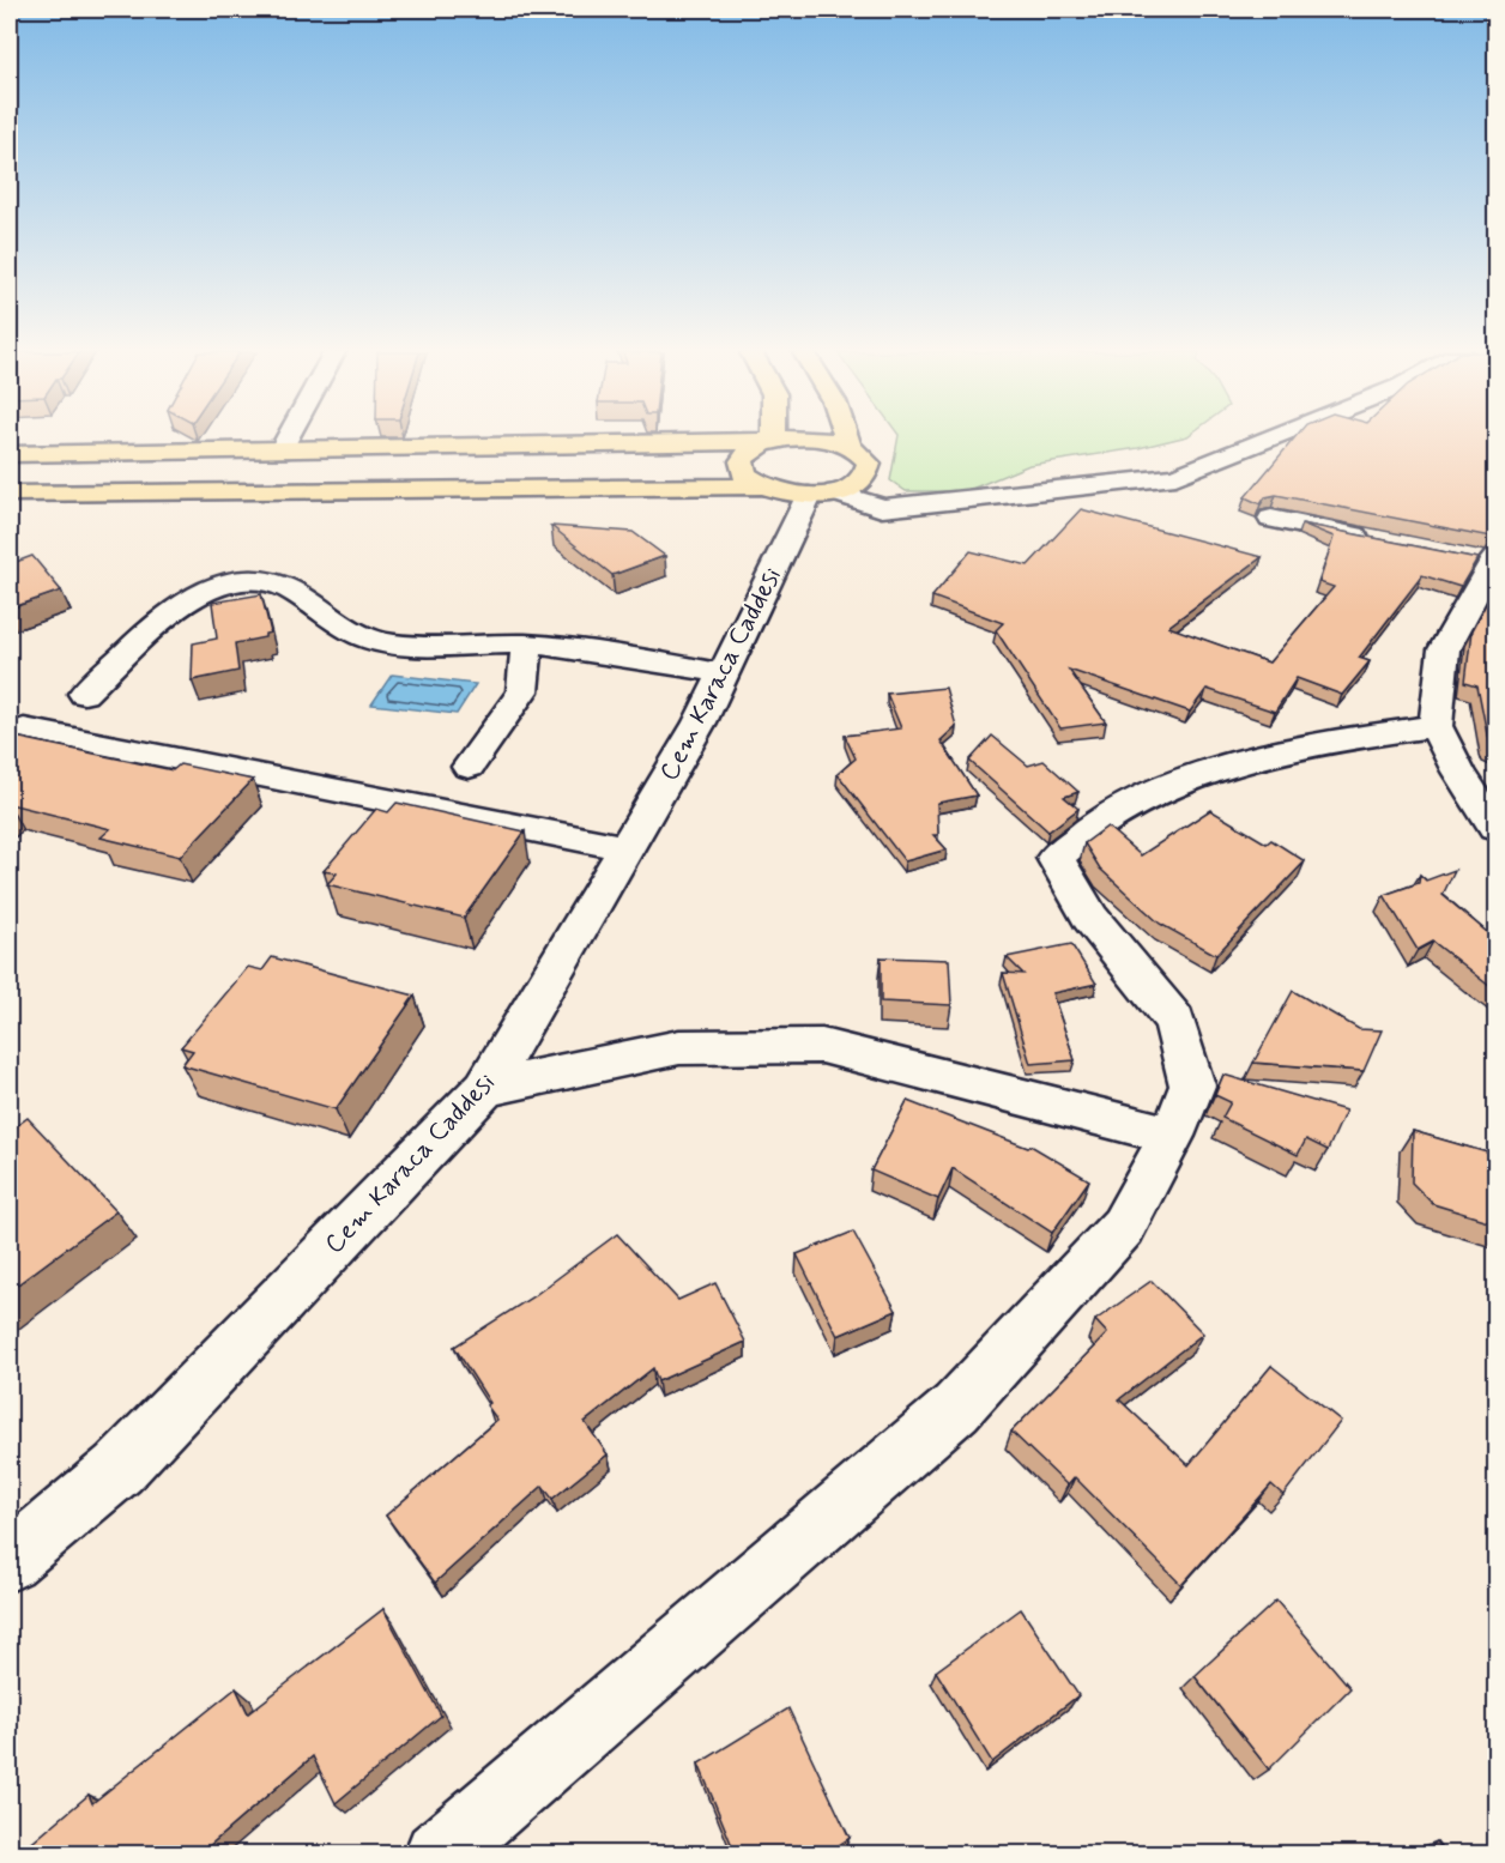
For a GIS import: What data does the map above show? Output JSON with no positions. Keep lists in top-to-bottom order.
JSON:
{
  "streets": {
    "street": ["Cem Karaca Caddesi"]
  }
}
